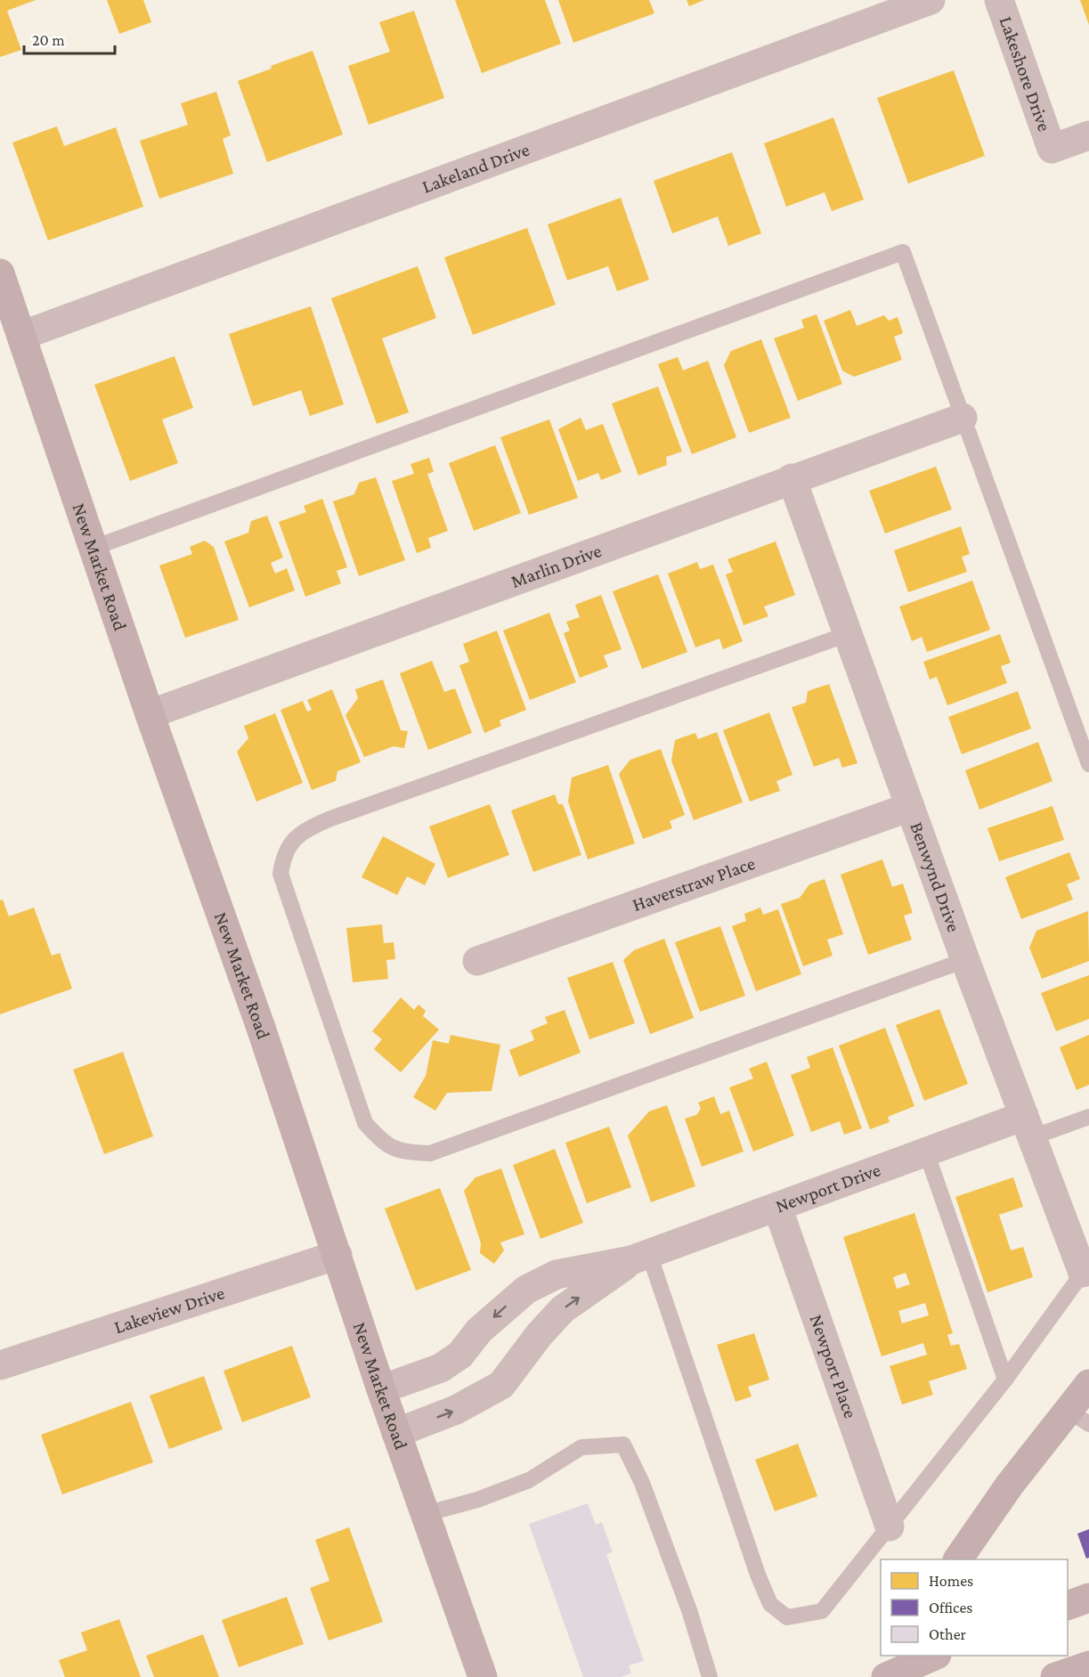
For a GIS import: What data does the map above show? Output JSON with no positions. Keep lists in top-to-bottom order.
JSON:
{
  "streets": {
    "street": [
      "Lakeshore Drive",
      "Lakeland Drive",
      "Marlin Drive",
      "New Market Road",
      "Benwynd Drive",
      "Haverstraw Place",
      "Newport Drive",
      "Lakeview Drive",
      "Newport Place"
    ]
  },
  "crossings": [
    ["Lakeland Drive", "New Market Road"],
    ["Marlin Drive", "New Market Road"],
    ["Marlin Drive", "Benwynd Drive"],
    ["New Market Road", "Newport Drive"],
    ["New Market Road", "Lakeview Drive"],
    ["Benwynd Drive", "Haverstraw Place"],
    ["Benwynd Drive", "Newport Drive"],
    ["Newport Drive", "Newport Place"]
  ],
  "legend": ["Homes", "Offices", "Other"],
  "scale_bar": "20 m"
}
